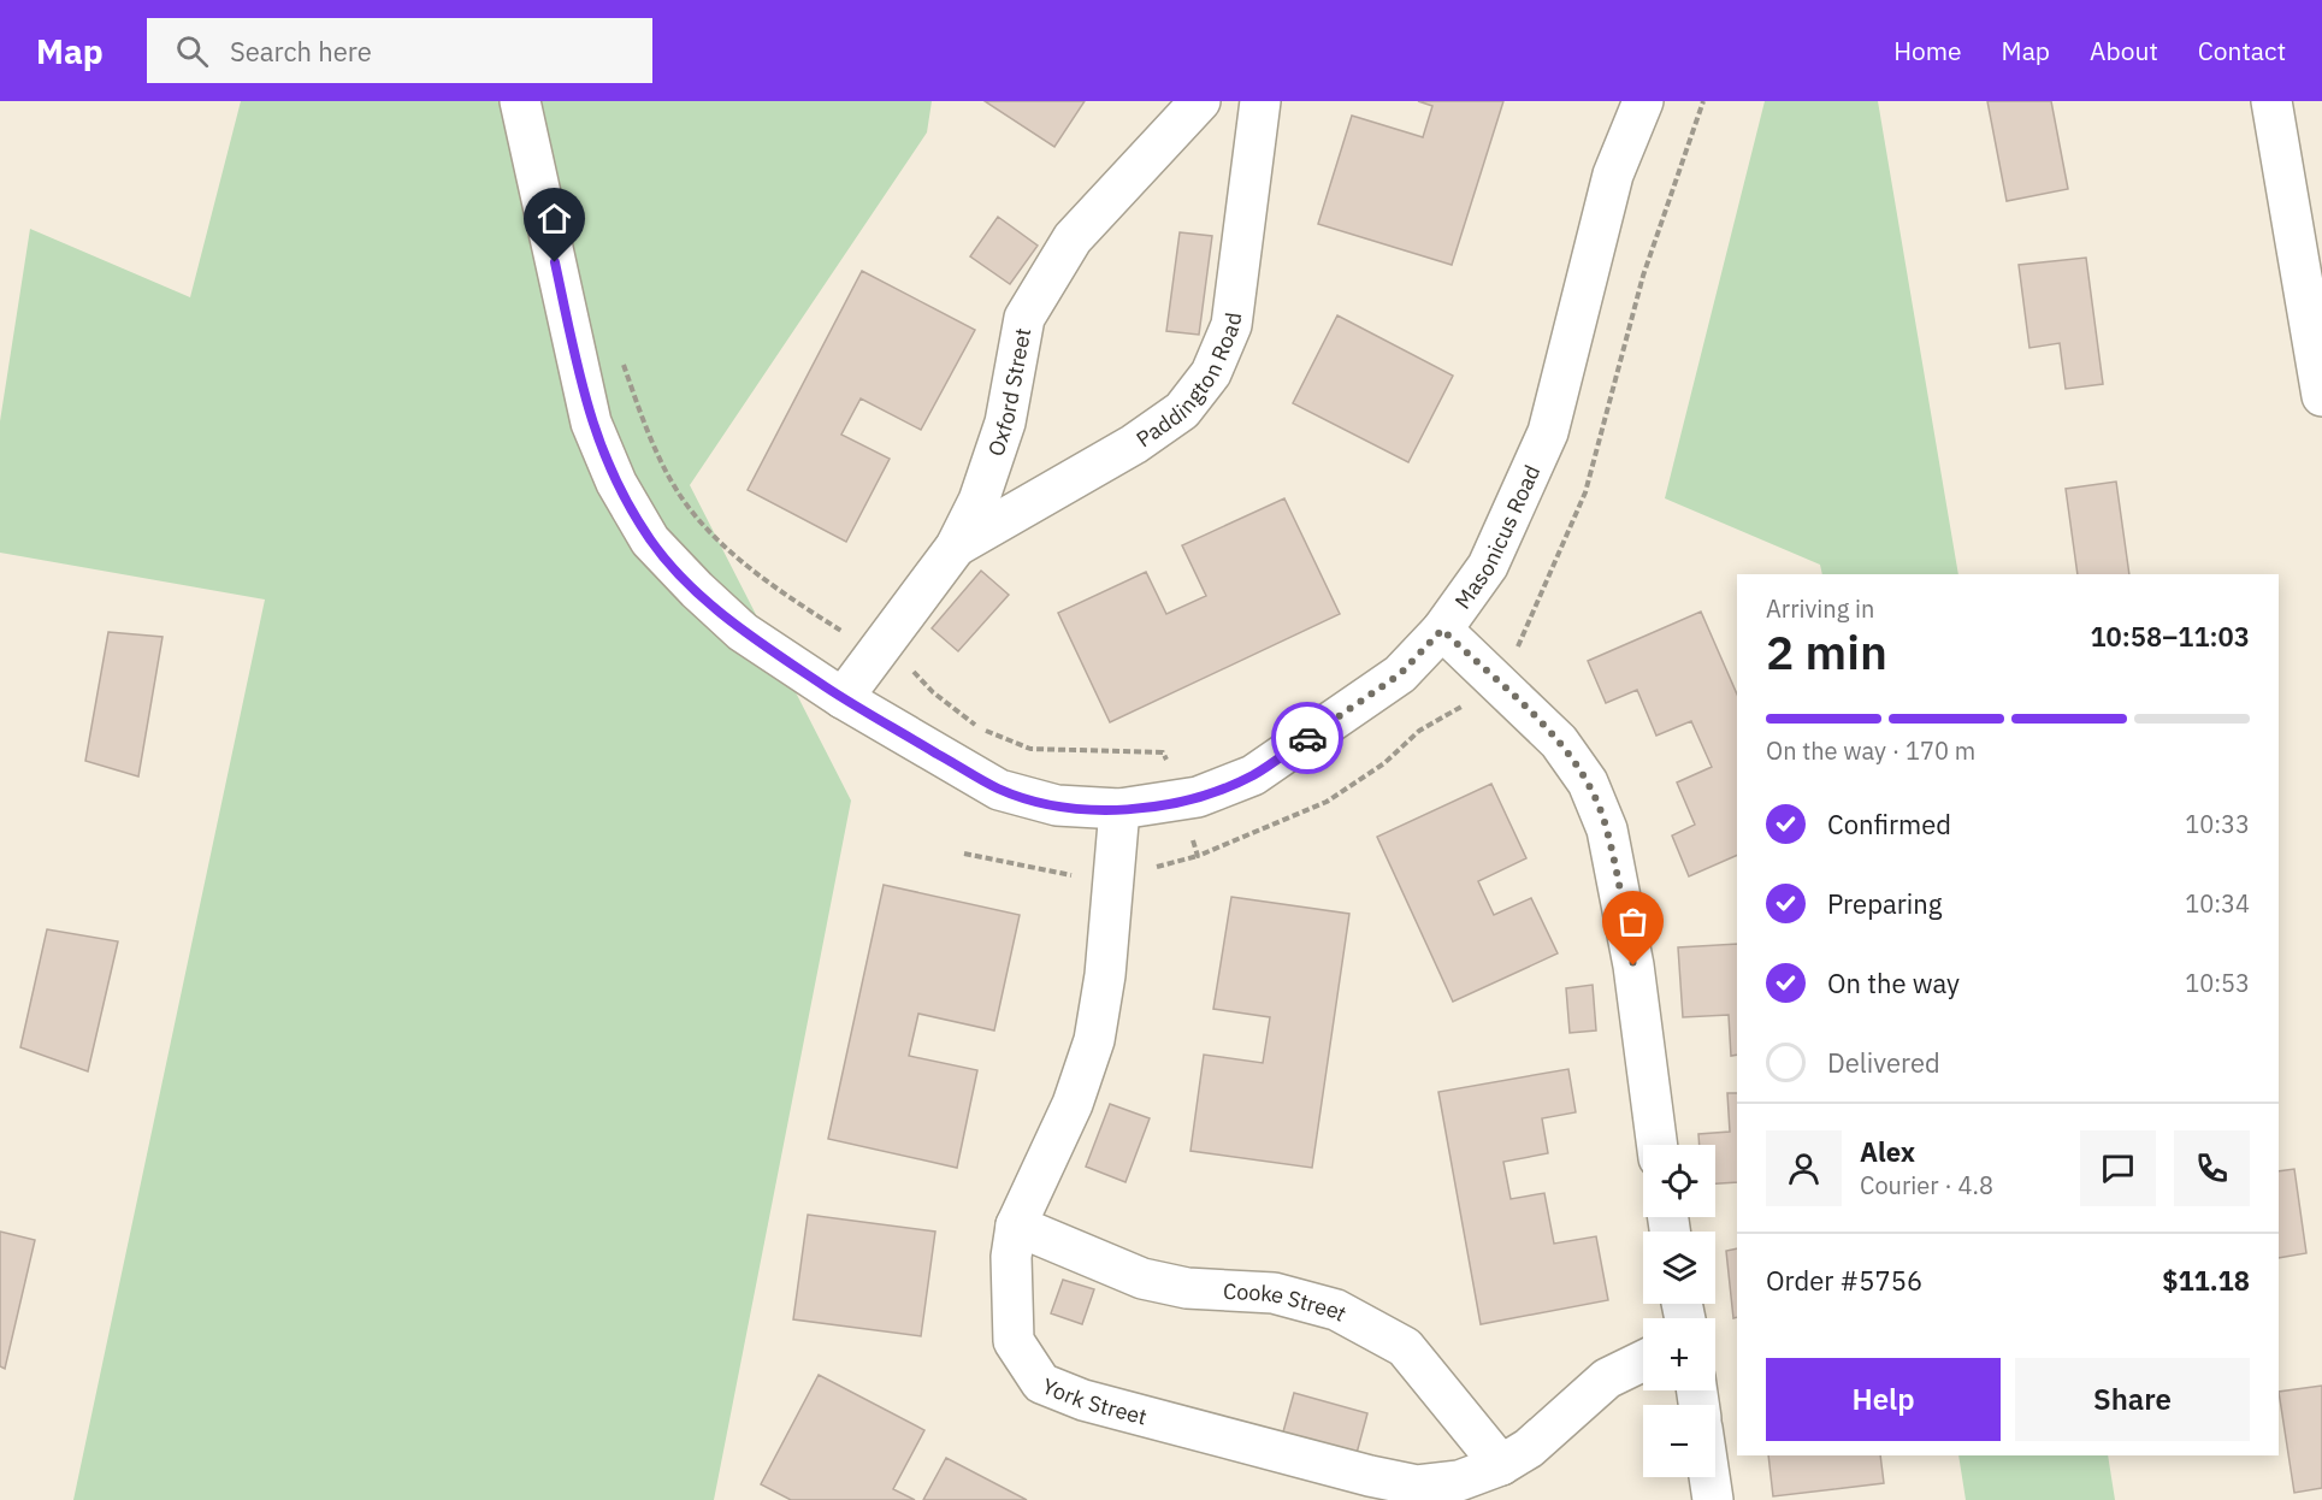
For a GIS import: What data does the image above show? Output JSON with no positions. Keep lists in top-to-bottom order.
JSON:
{
  "streets": {
    "street": [
      "Paddington Road",
      "Oxford Street",
      "Masonicus Road",
      "Cooke Street",
      "York Street"
    ]
  },
  "crossings": [
    ["Paddington Road", "Oxford Street"],
    ["Oxford Street", "Masonicus Road"],
    ["Masonicus Road", "York Street"],
    ["Cooke Street", "York Street"]
  ],
  "page": {
    "header": "Map",
    "search": "Search here",
    "nav": [
      "Home",
      "Map",
      "About",
      "Contact"
    ],
    "heading": ["2 min", "Arriving in", "10:58–11:03"],
    "panel": [
      "Alex",
      "Courier · 4.8",
      "Order #5756",
      "$11.18"
    ],
    "bar": "On the way · 170 m",
    "list": [
      ["Confirmed", "10:33"],
      ["Preparing", "10:34"],
      ["On the way", "10:53"],
      "Delivered"
    ],
    "map_buttons": ["+", "−"],
    "buttons": ["Help", "Share"]
  }
}
